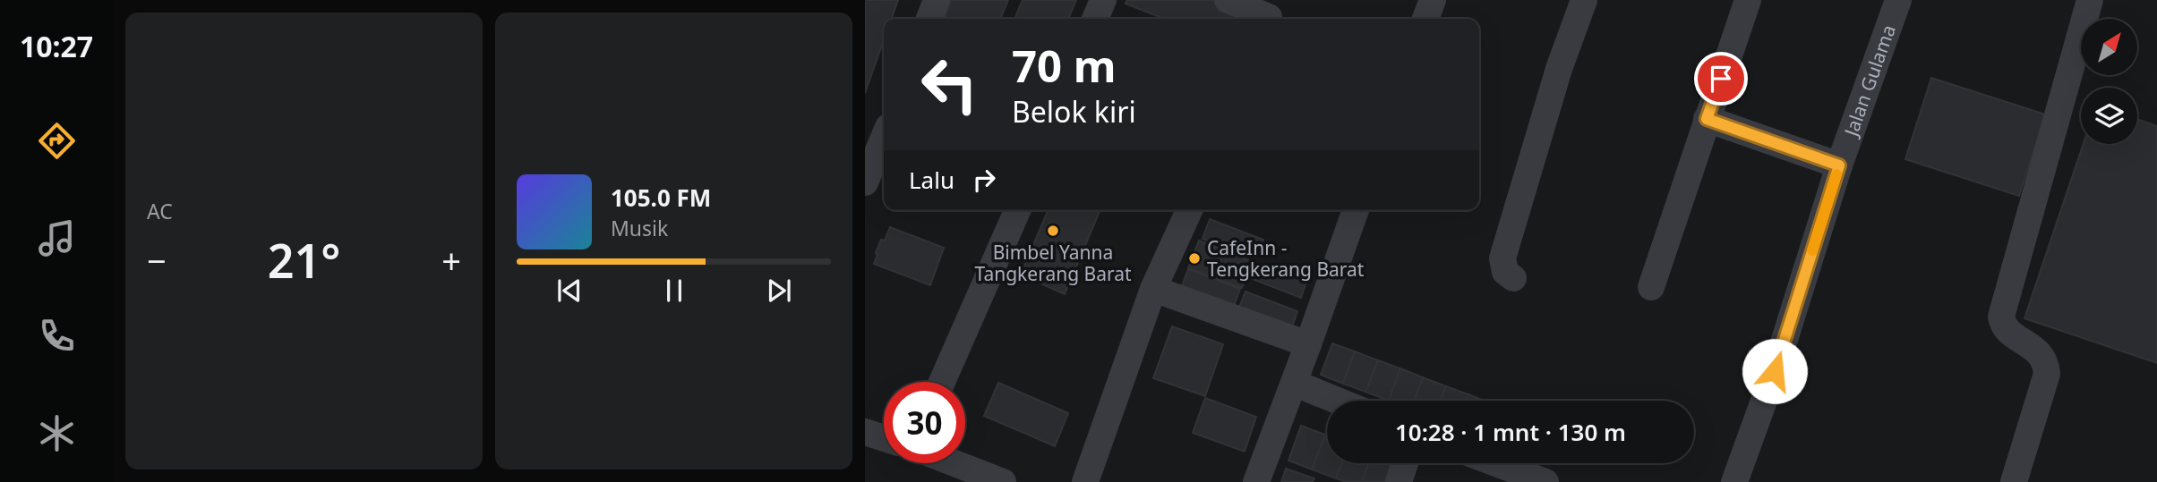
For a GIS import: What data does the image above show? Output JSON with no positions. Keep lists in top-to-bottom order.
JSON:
{
  "streets": {
    "street": ["Jalan Gulama"]
  },
  "places": ["Bimbel Yanna Tangkerang Barat", "CafeInn - Tengkerang Barat"],
  "north": "top right",
  "page": {
    "tabs": "10:27",
    "tile": "AC",
    "turn": ["70 m", "Belok kiri"],
    "then": "Lalu",
    "song": ["105.0 FM", "Musik"],
    "heat": ["−", "21°", "+"],
    "limit": "30",
    "trip": "10:28 · 1 mnt · 130 m"
  }
}
